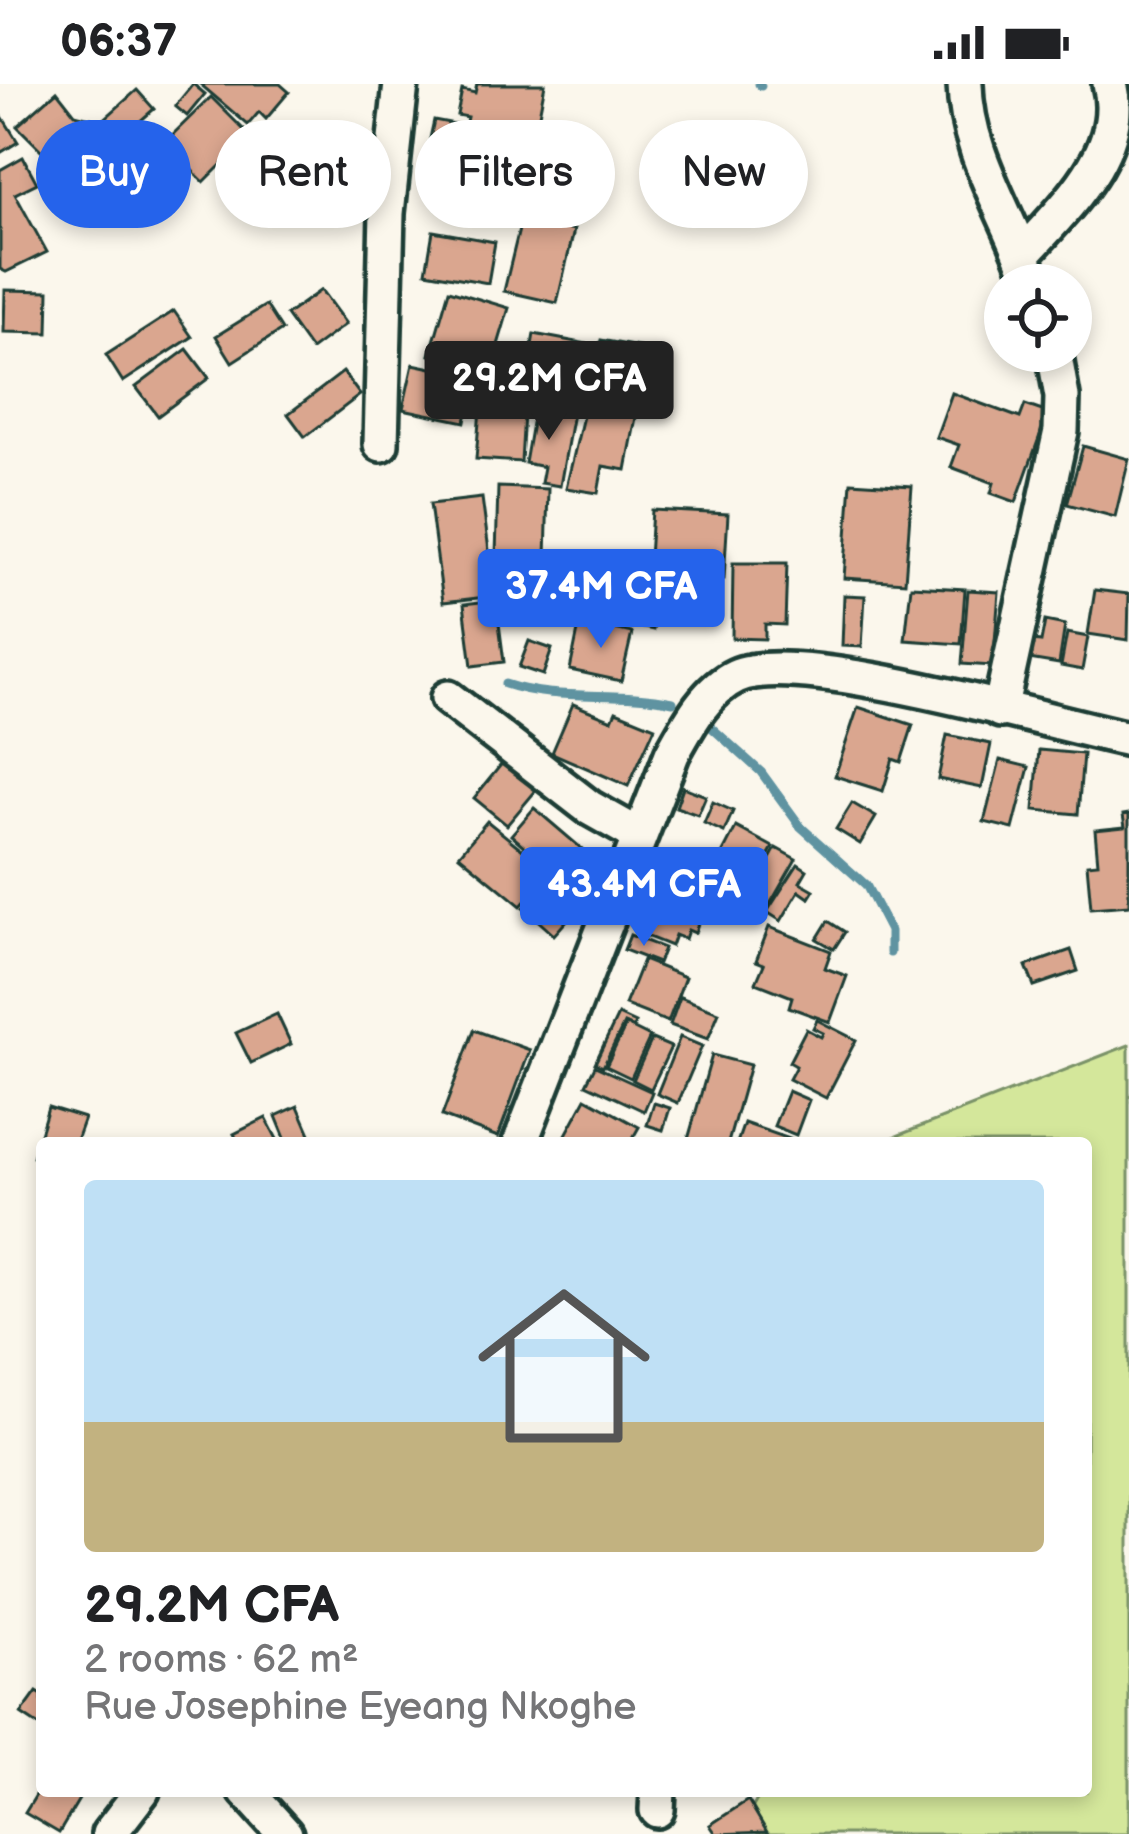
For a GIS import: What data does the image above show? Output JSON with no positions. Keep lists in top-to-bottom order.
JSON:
{
  "page": {
    "status": "06:37",
    "chip": [
      "Buy",
      "Rent",
      "Filters",
      "New"
    ],
    "price": ["29.2M CFA", "37.4M CFA", "43.4M CFA"],
    "list": [
      {
        "name": "29.2M CFA",
        "note": "2 rooms · 62 m² · Rue Josephine Eyeang Nkoghe"
      }
    ]
  }
}
